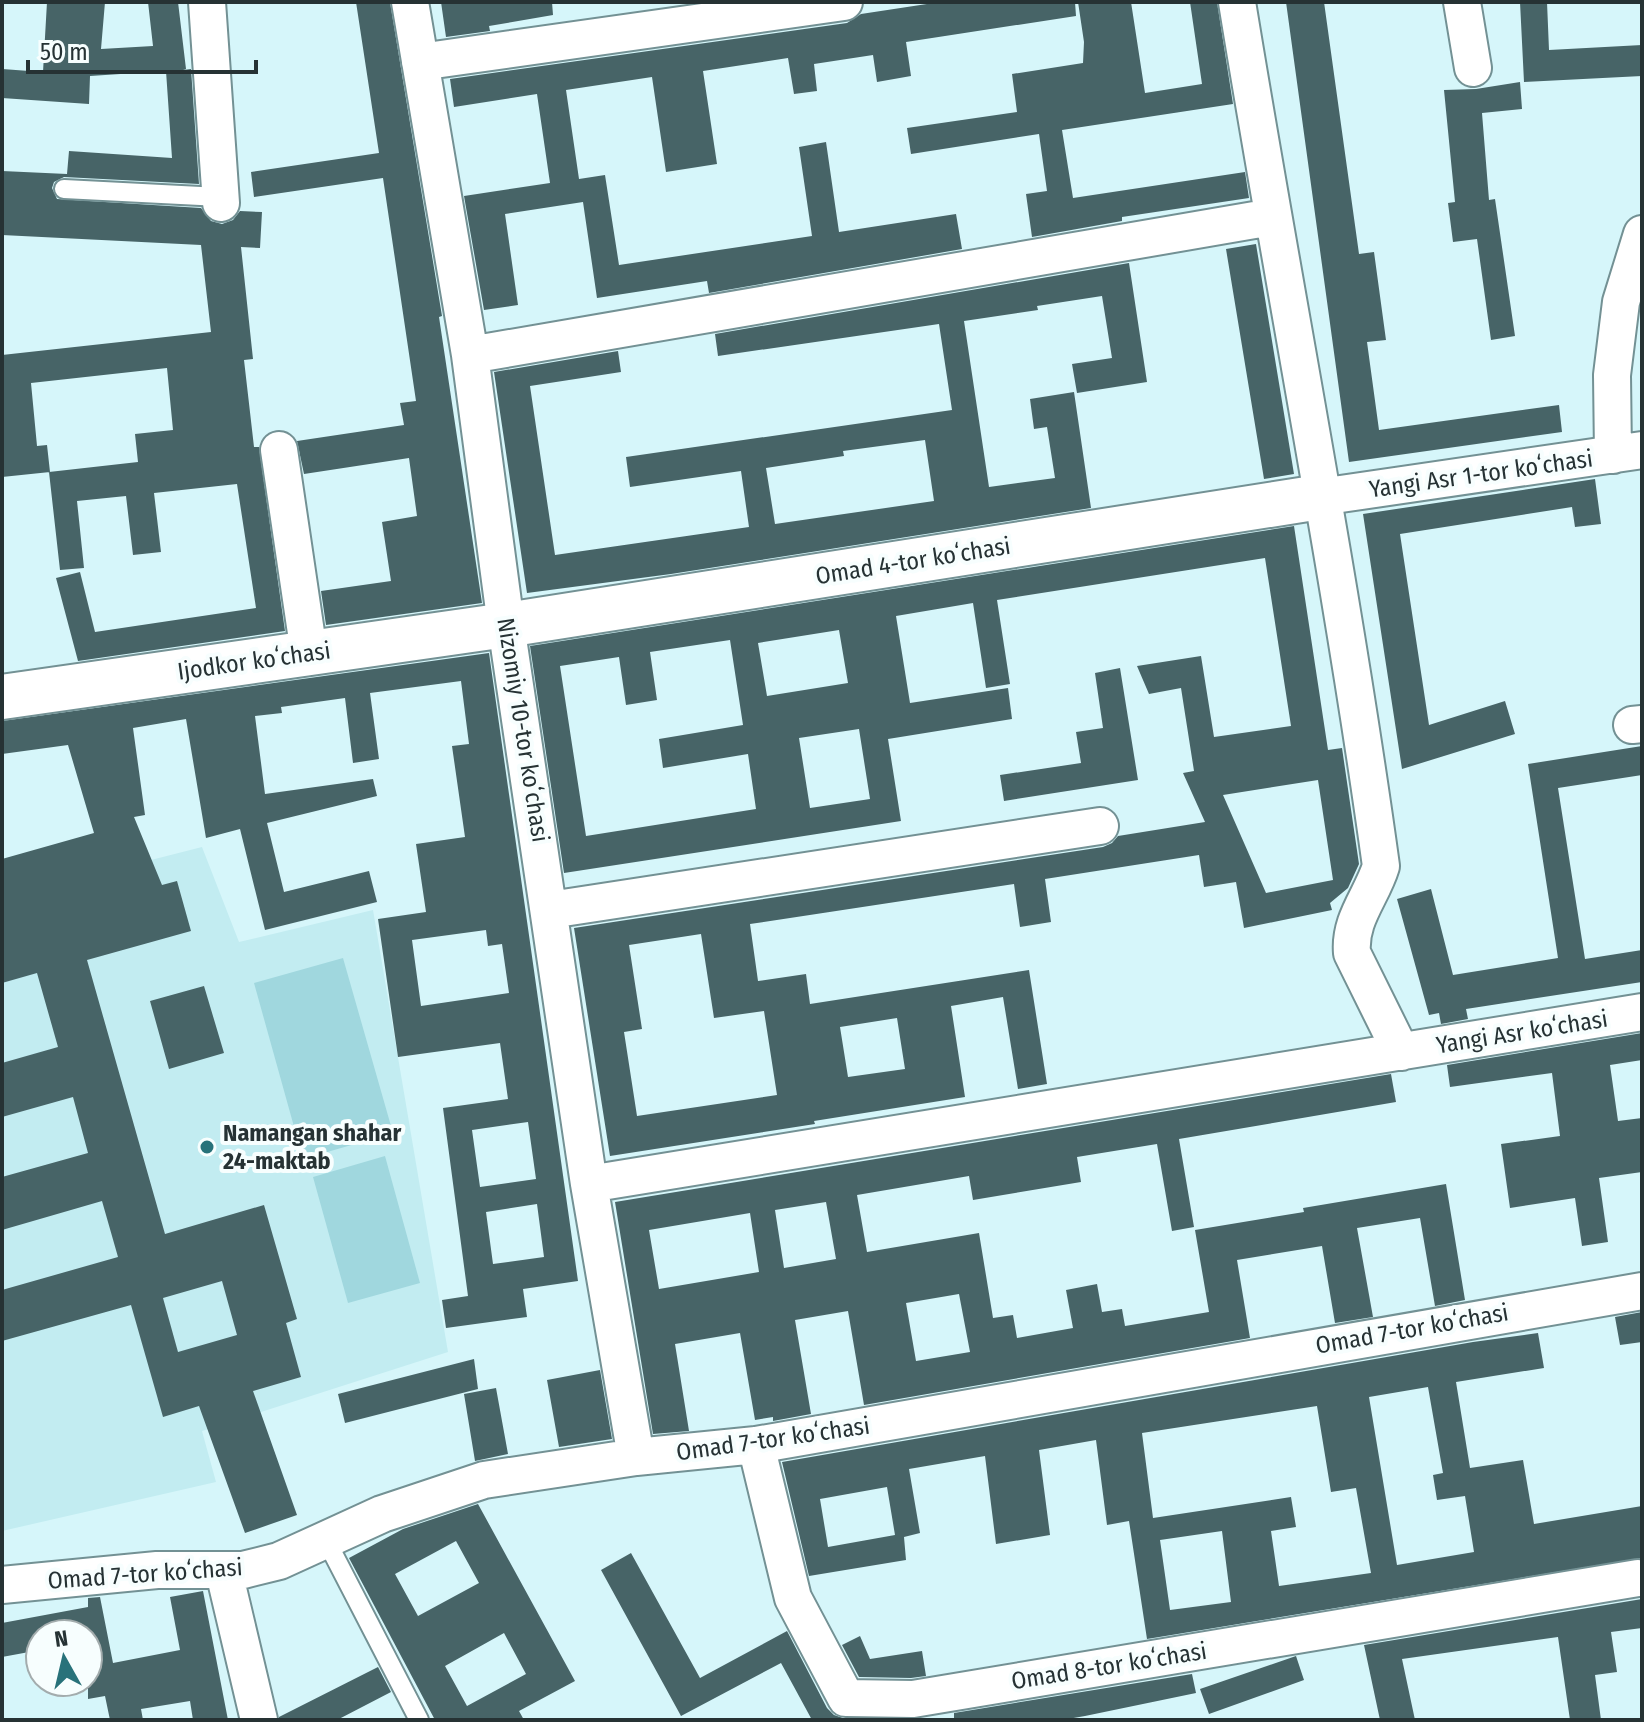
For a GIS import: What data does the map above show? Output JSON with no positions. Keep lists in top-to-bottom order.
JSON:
{
  "streets": {
    "street": [
      "Yangi Asr 1-tor koʻchasi",
      "Omad 4-tor koʻchasi",
      "Ijodkor koʻchasi",
      "Nizomiy 10-tor koʻchasi",
      "Yangi Asr koʻchasi",
      "Omad 7-tor koʻchasi",
      "Omad 8-tor koʻchasi"
    ]
  },
  "crossings": [
    ["Yangi Asr 1-tor koʻchasi", "Omad 4-tor koʻchasi"],
    ["Omad 4-tor koʻchasi", "Ijodkor koʻchasi"],
    ["Omad 4-tor koʻchasi", "Nizomiy 10-tor koʻchasi"],
    ["Ijodkor koʻchasi", "Nizomiy 10-tor koʻchasi"],
    ["Nizomiy 10-tor koʻchasi", "Yangi Asr koʻchasi"],
    ["Nizomiy 10-tor koʻchasi", "Omad 7-tor koʻchasi"],
    ["Omad 7-tor koʻchasi", "Omad 8-tor koʻchasi"]
  ],
  "places": ["Namangan shahar 24-maktab"],
  "scale_bar": "50 m",
  "north": "top"
}
